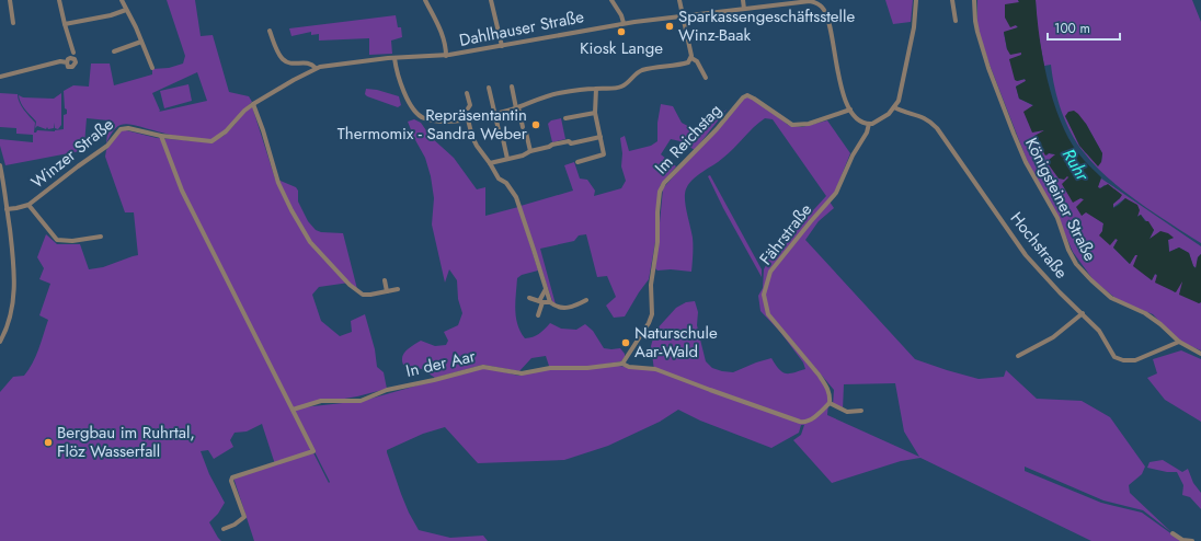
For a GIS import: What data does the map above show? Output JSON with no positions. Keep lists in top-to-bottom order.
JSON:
{
  "streets": {
    "street": [
      "Dahlhauser Straße",
      "Im Reichstag",
      "Winzer Straße",
      "Königsteiner Straße",
      "Fährstraße",
      "Hochstraße",
      "In der Aar"
    ]
  },
  "crossings": [
    ["Dahlhauser Straße", "Im Reichstag"],
    ["Dahlhauser Straße", "Winzer Straße"],
    ["Dahlhauser Straße", "Fährstraße"],
    ["Im Reichstag", "In der Aar"],
    ["Königsteiner Straße", "Hochstraße"]
  ],
  "water": ["Ruhr"],
  "places": [
    "Sparkassengeschäftsstelle Winz-Baak",
    "Kiosk Lange",
    "Repräsentantin Thermomix - Sandra Weber",
    "Naturschule Aar-Wald",
    "Bergbau im Ruhrtal, Flöz Wasserfall"
  ],
  "scale_bar": "100 m"
}
